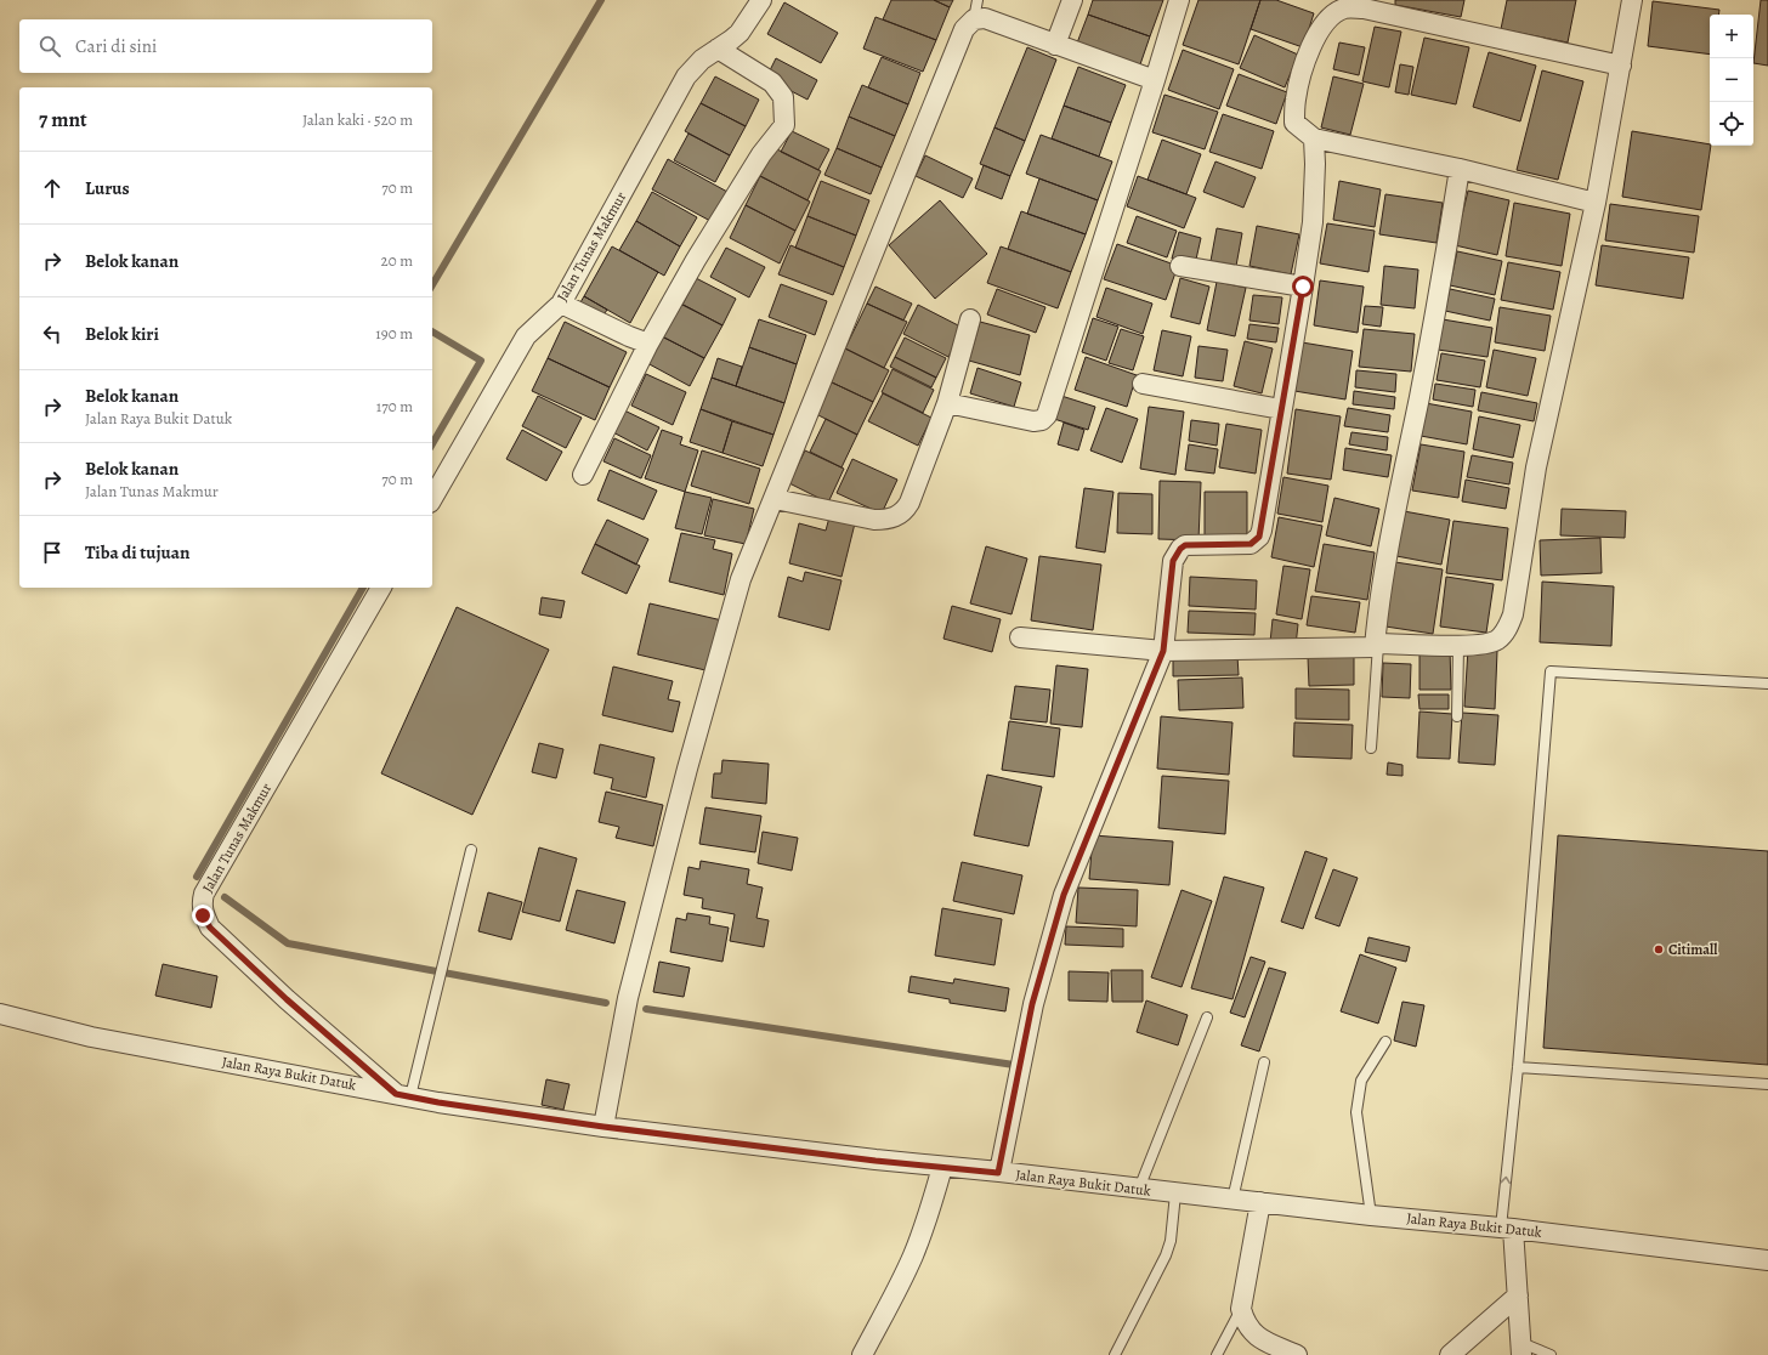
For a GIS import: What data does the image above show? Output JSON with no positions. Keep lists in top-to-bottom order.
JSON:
{
  "streets": {
    "street": ["Jalan Tunas Makmur", "Jalan Raya Bukit Datuk"]
  },
  "crossings": [
    ["Jalan Tunas Makmur", "Jalan Raya Bukit Datuk"]
  ],
  "places": ["Citimall"],
  "page": {
    "map_buttons": ["+", "−"],
    "search": "Cari di sini",
    "heading": ["7 mnt", "Jalan kaki · 520 m"],
    "list": [
      ["Lurus", "70 m"],
      ["Belok kanan", "20 m"],
      ["Belok kiri", "190 m"],
      ["Belok kanan", "Jalan Raya Bukit Datuk", "170 m"],
      ["Belok kanan", "Jalan Tunas Makmur", "70 m"],
      "Tiba di tujuan"
    ]
  }
}
